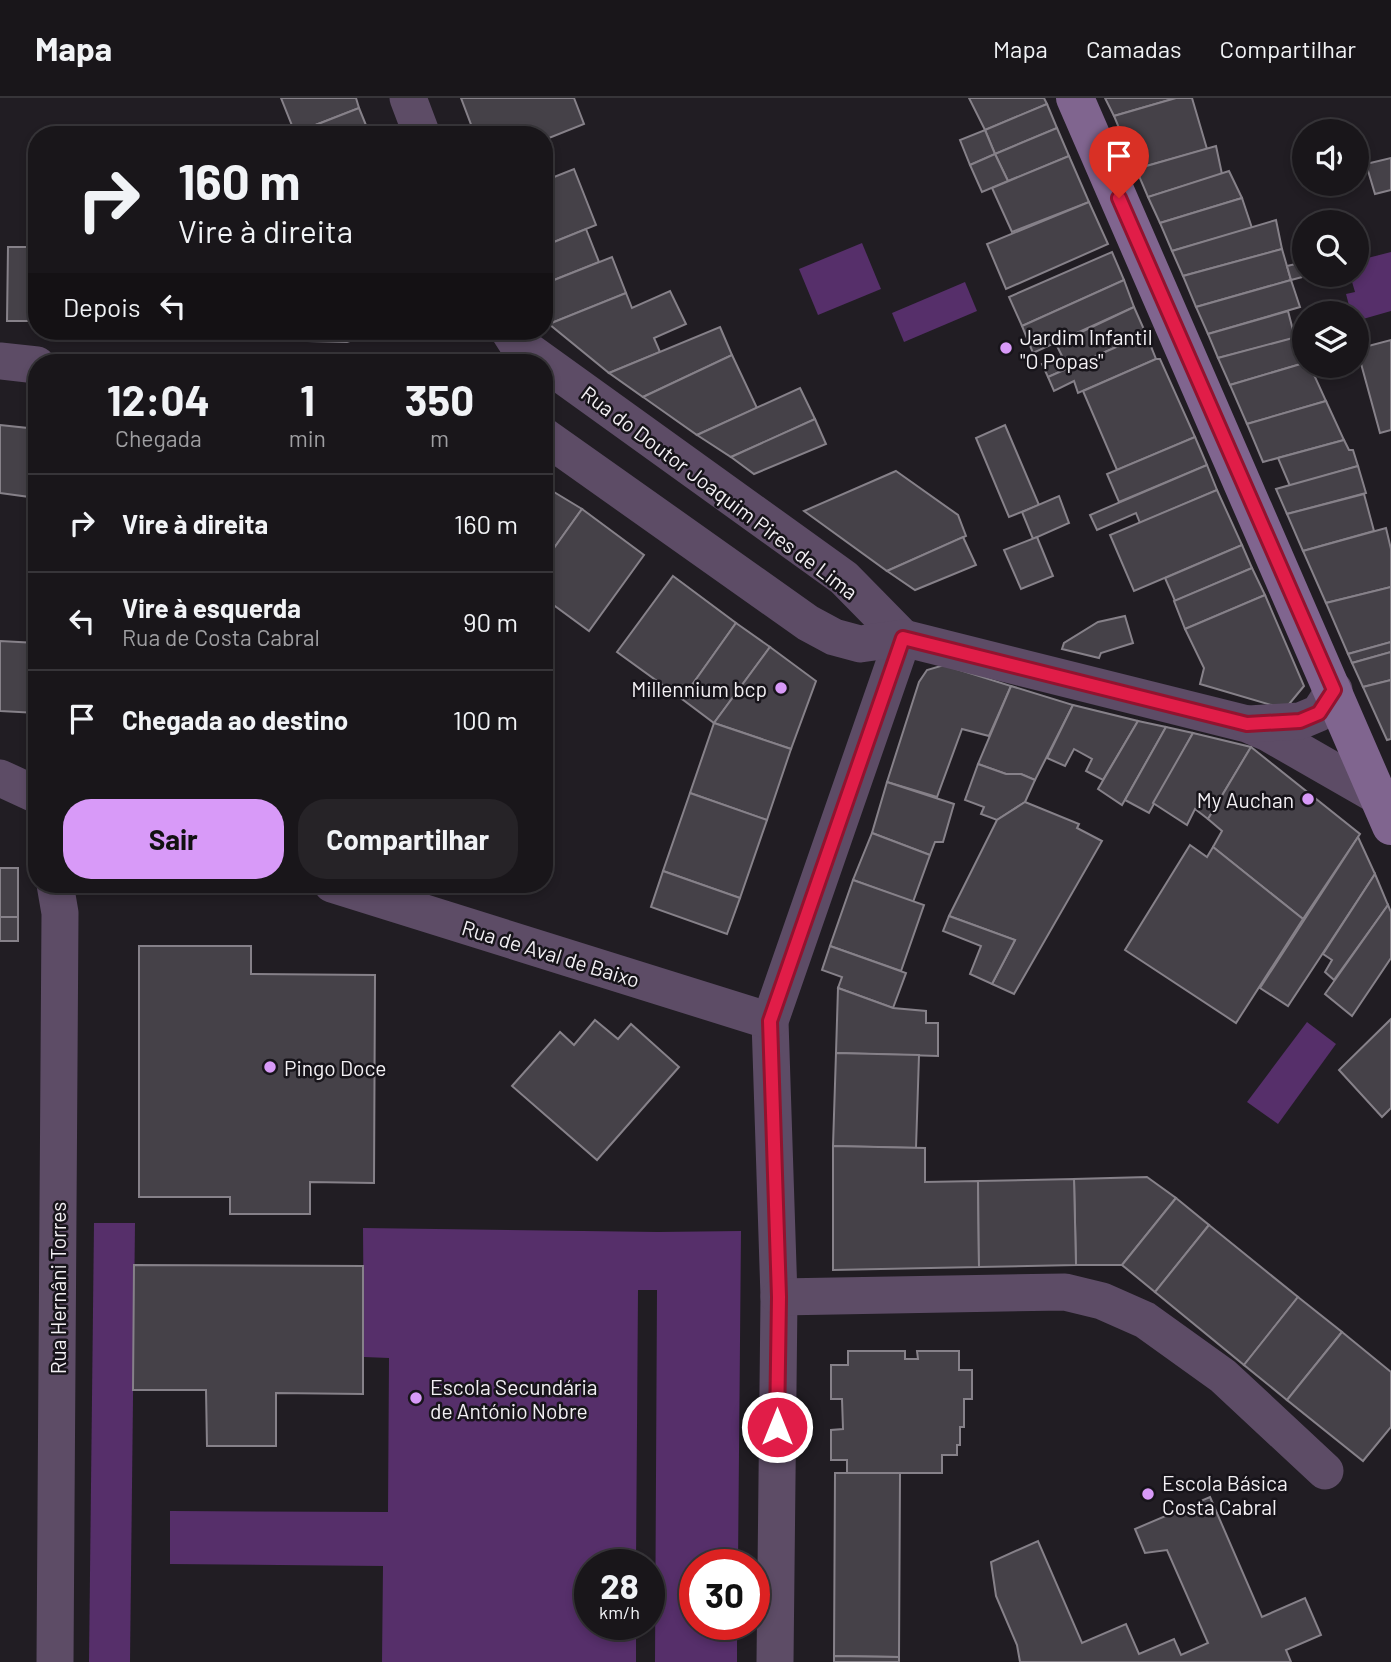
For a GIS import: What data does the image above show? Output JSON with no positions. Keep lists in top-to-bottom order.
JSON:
{
  "streets": {
    "street": ["Rua do Doutor Joaquim Pires de Lima", "Rua de Aval de Baixo", "Rua Hernâni Torres"]
  },
  "places": [
    "Jardim Infantil \"O Popas\"",
    "Millennium bcp",
    "My Auchan",
    "Pingo Doce",
    "Escola Secundária de António Nobre",
    "Escola Básica Costa Cabral"
  ],
  "page": {
    "header": "Mapa",
    "nav": ["Mapa", "Camadas", "Compartilhar"],
    "turn": ["160 m", "Vire à direita"],
    "then": "Depois",
    "eta": [
      "12:04",
      "Chegada",
      "1",
      "min",
      "350",
      "m"
    ],
    "list": [
      {
        "name": "Vire à direita",
        "value": "160 m"
      },
      {
        "name": "Vire à esquerda",
        "note": "Rua de Costa Cabral",
        "value": "90 m"
      },
      {
        "name": "Chegada ao destino",
        "value": "100 m"
      }
    ],
    "buttons": ["Sair", "Compartilhar"],
    "speed": "28 km/h",
    "limit": "30"
  }
}
